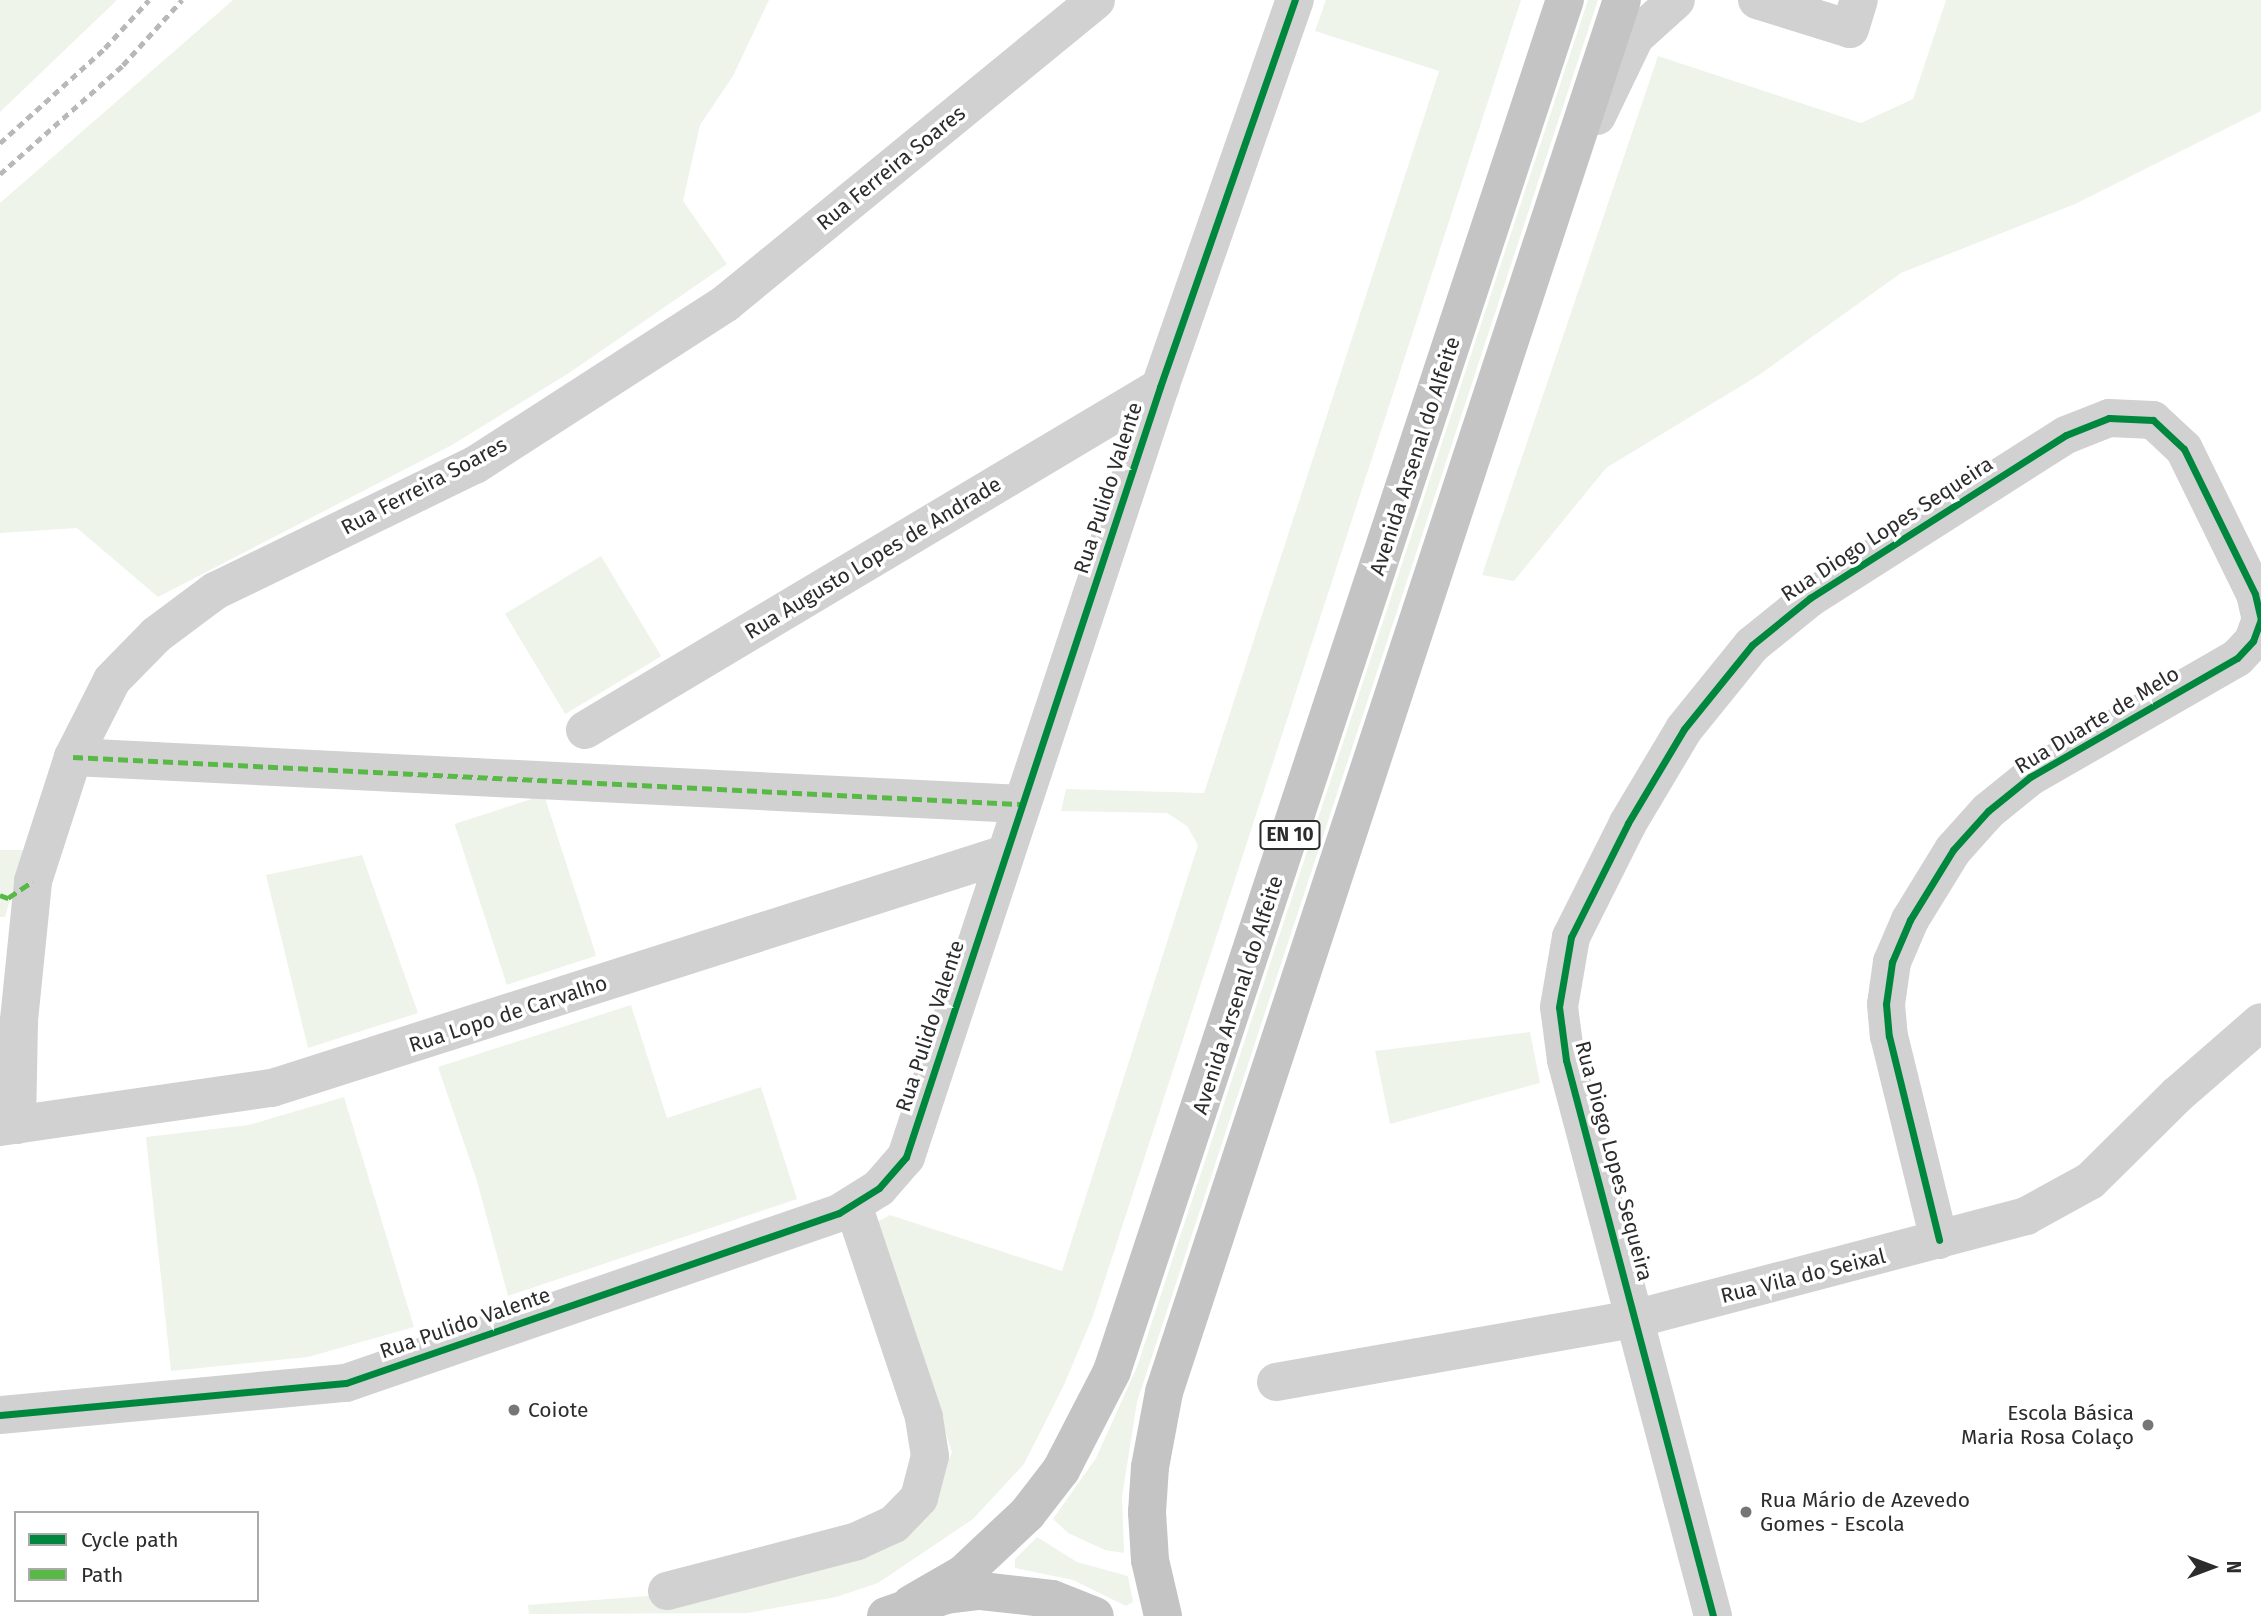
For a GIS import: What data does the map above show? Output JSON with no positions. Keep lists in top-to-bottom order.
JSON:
{
  "streets": {
    "main road": ["Avenida Arsenal do Alfeite", "EN 10"],
    "street": [
      "Rua Ferreira Soares",
      "Rua Pulido Valente",
      "Rua Diogo Lopes Sequeira",
      "Rua Augusto Lopes de Andrade",
      "Rua Duarte de Melo",
      "Rua Lopo de Carvalho",
      "Rua Vila do Seixal"
    ]
  },
  "crossings": [
    ["Rua Ferreira Soares", "Rua Lopo de Carvalho"],
    ["Rua Pulido Valente", "Rua Augusto Lopes de Andrade"],
    ["Rua Pulido Valente", "Rua Lopo de Carvalho"],
    ["Rua Diogo Lopes Sequeira", "Rua Duarte de Melo"],
    ["Rua Diogo Lopes Sequeira", "Rua Vila do Seixal"],
    ["Rua Duarte de Melo", "Rua Vila do Seixal"]
  ],
  "places": ["Coiote", "Escola Básica Maria Rosa Colaço", "Rua Mário de Azevedo Gomes - Escola"],
  "legend": ["Cycle path", "Path"],
  "north": "right"
}
